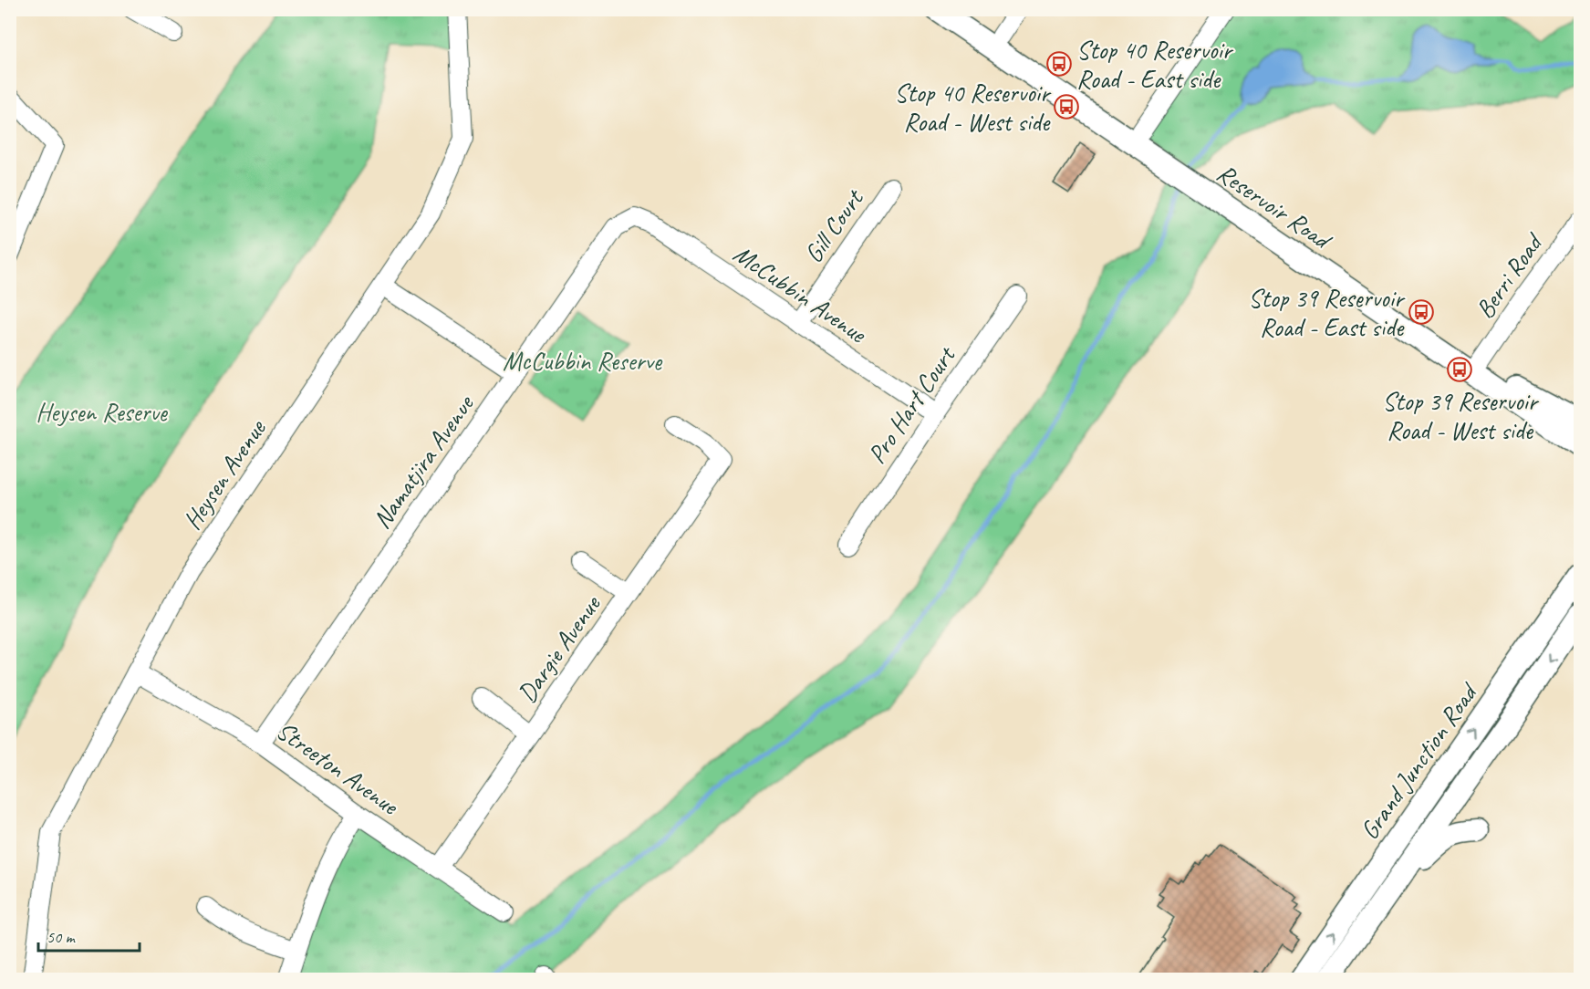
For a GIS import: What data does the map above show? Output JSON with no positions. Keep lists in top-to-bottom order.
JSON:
{
  "streets": {
    "main road": ["Reservoir Road", "Grand Junction Road"],
    "street": [
      "Gill Court",
      "Berri Road",
      "McCubbin Avenue",
      "Pro Hart Court",
      "Namatjira Avenue",
      "Heysen Avenue",
      "Dargie Avenue",
      "Streeton Avenue"
    ]
  },
  "crossings": [
    ["Reservoir Road", "Berri Road"],
    ["Gill Court", "McCubbin Avenue"],
    ["McCubbin Avenue", "Pro Hart Court"],
    ["McCubbin Avenue", "Namatjira Avenue"],
    ["Namatjira Avenue", "Streeton Avenue"],
    ["Heysen Avenue", "Streeton Avenue"],
    ["Dargie Avenue", "Streeton Avenue"]
  ],
  "parks": ["McCubbin Reserve", "Heysen Reserve"],
  "places": {
    "bus stop": [
      "Stop 40 Reservoir Road - East side",
      "Stop 40 Reservoir Road - West side",
      "Stop 39 Reservoir Road - East side",
      "Stop 39 Reservoir Road - West side"
    ]
  },
  "scale_bar": "50 m"
}
